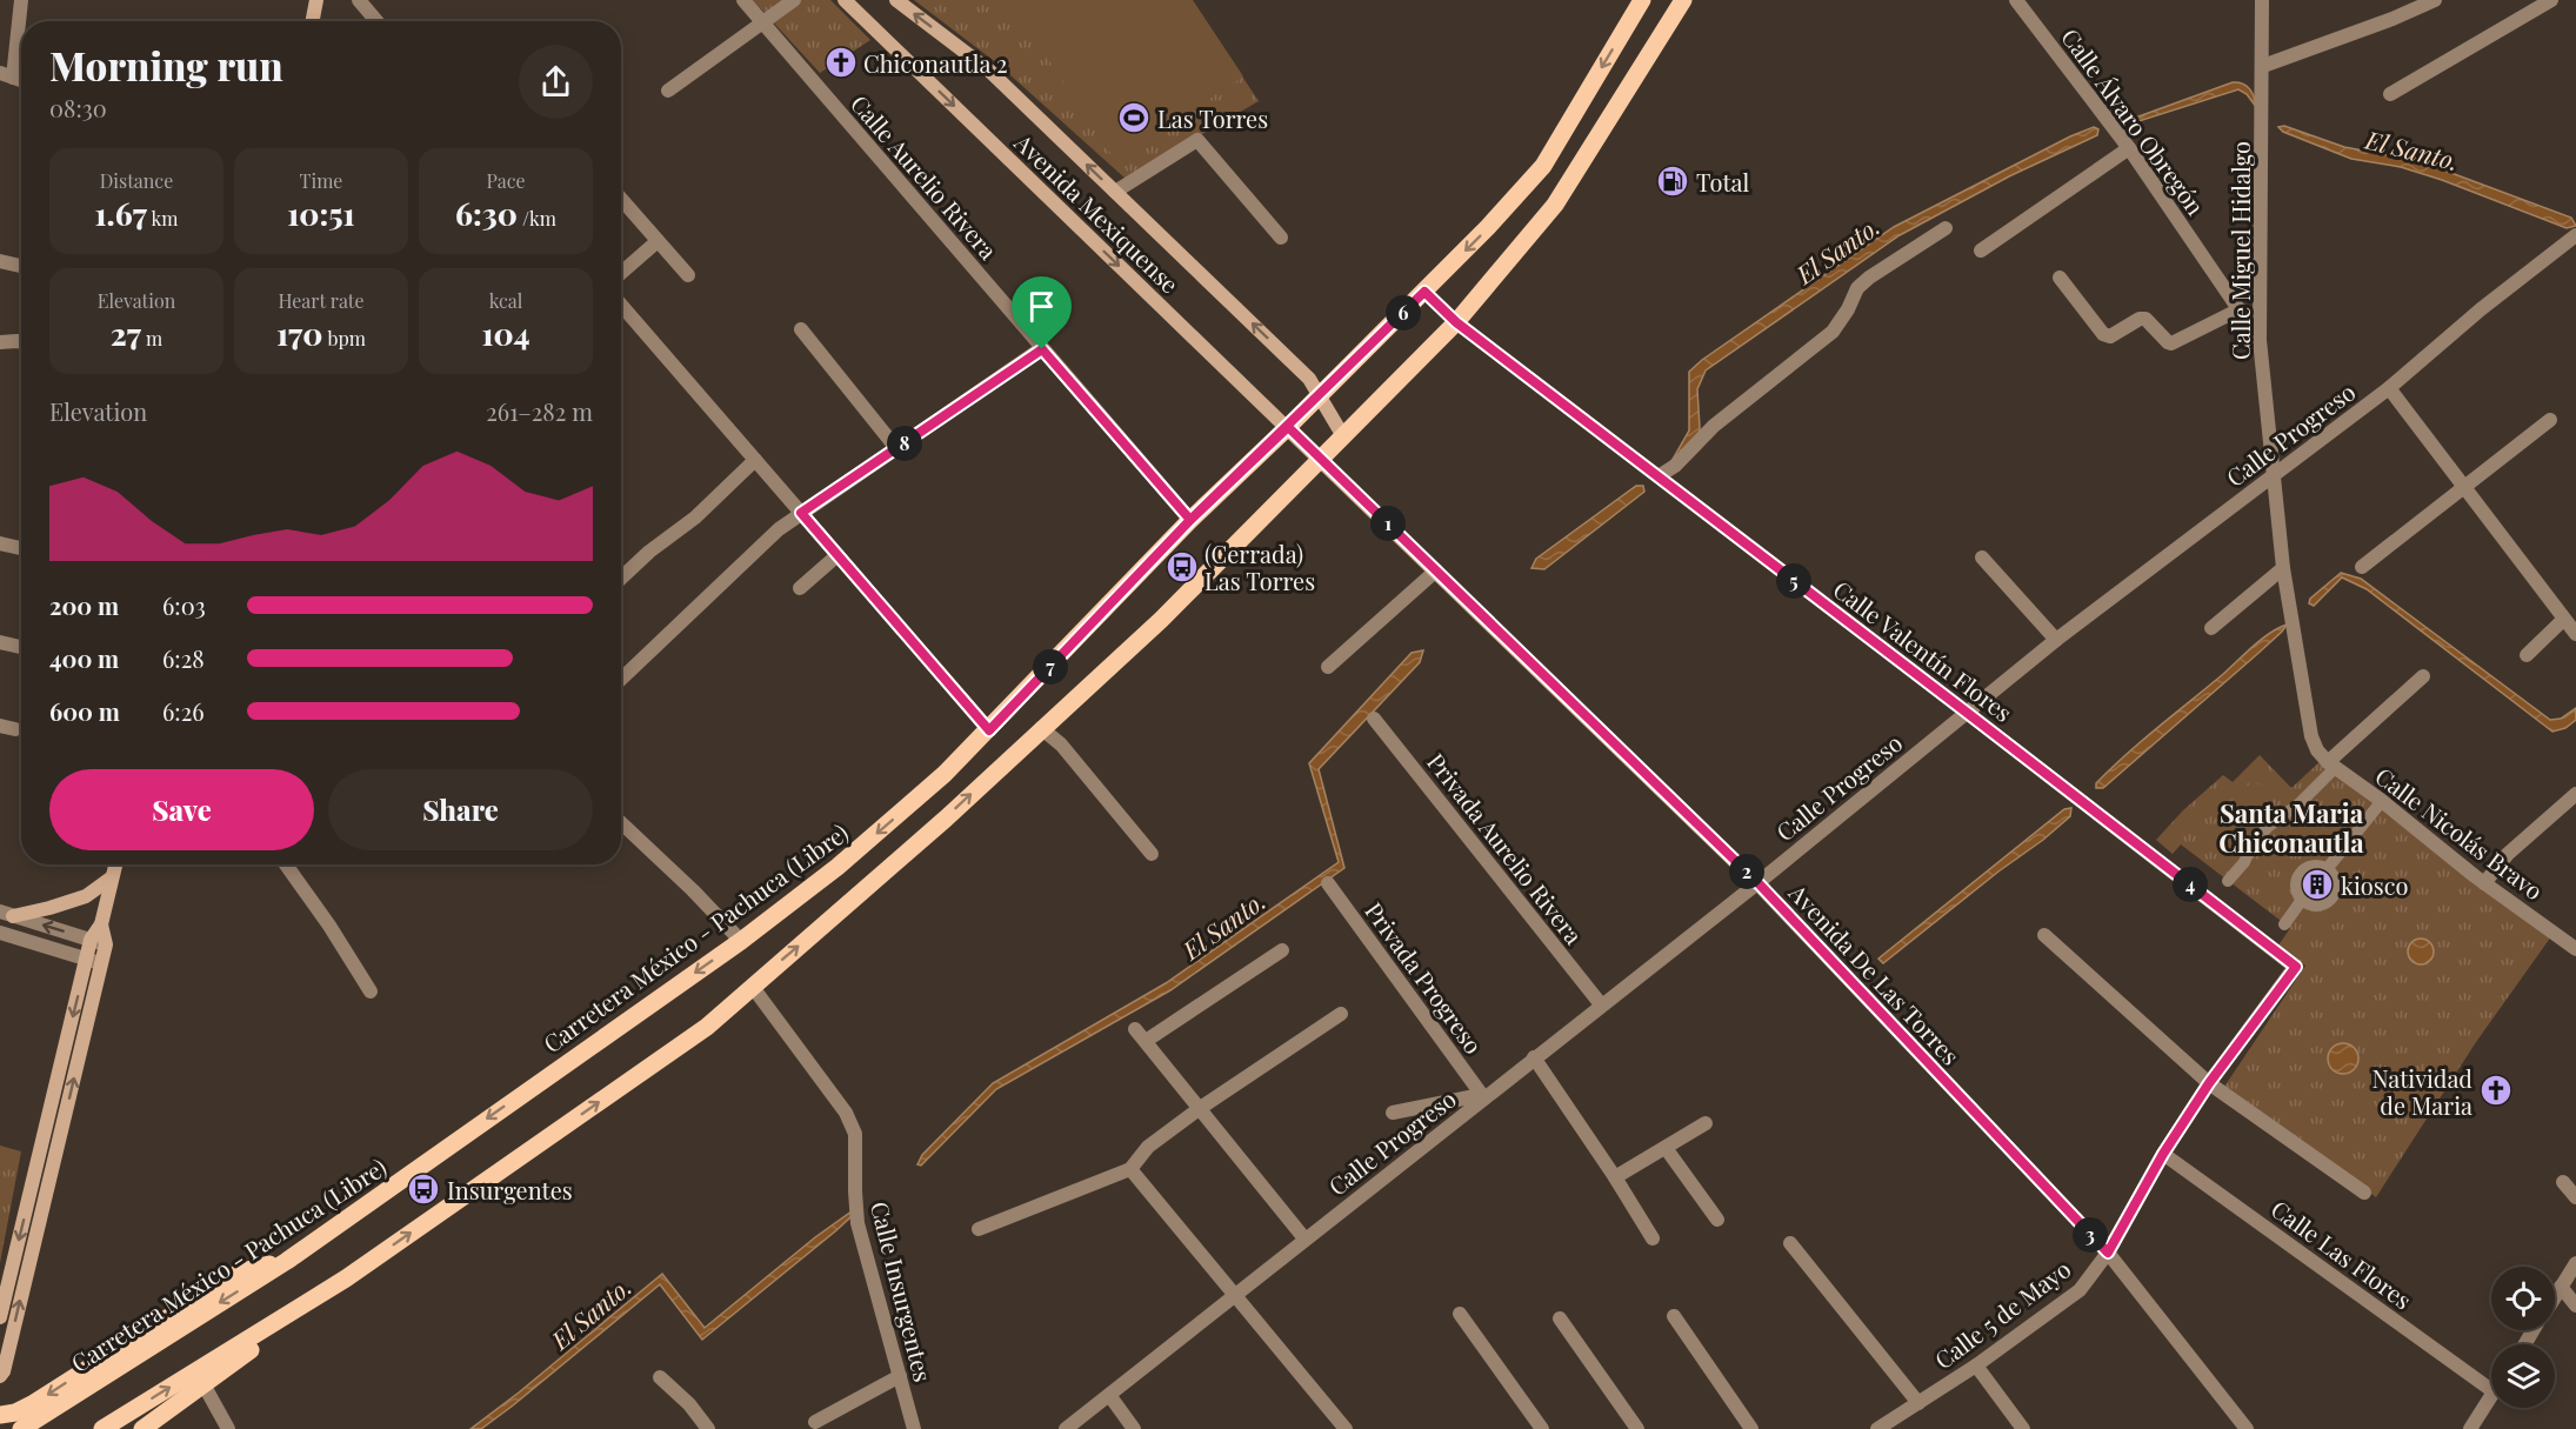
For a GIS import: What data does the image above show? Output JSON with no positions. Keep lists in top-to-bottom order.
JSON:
{
  "streets": {
    "main road": ["Avenida Mexiquense", "Carretera México - Pachuca (Libre)", "Avenida De Las Torres"],
    "street": [
      "Calle Álvaro Obregón",
      "Calle Aurelio Rivera",
      "Calle Miguel Hidalgo",
      "Calle Progreso",
      "Calle Valentín Flores",
      "Calle Nicolás Bravo",
      "Privada Aurelio Rivera",
      "Privada Progreso",
      "Calle Las Flores",
      "Calle Insurgentes",
      "Calle 5 de Mayo"
    ]
  },
  "crossings": [
    ["Calle Álvaro Obregón", "Calle Miguel Hidalgo"],
    ["Calle Aurelio Rivera", "Carretera México - Pachuca (Libre)"],
    ["Avenida Mexiquense", "Carretera México - Pachuca (Libre)"],
    ["Avenida Mexiquense", "Avenida De Las Torres"],
    ["Calle Miguel Hidalgo", "Calle Progreso"],
    ["Calle Miguel Hidalgo", "Calle Nicolás Bravo"],
    ["Calle Progreso", "Calle Valentín Flores"],
    ["Calle Progreso", "Privada Aurelio Rivera"],
    ["Calle Progreso", "Avenida De Las Torres"],
    ["Calle Progreso", "Privada Progreso"],
    ["Calle Valentín Flores", "Carretera México - Pachuca (Libre)"],
    ["Calle Valentín Flores", "Calle 5 de Mayo"],
    ["Avenida De Las Torres", "Calle 5 de Mayo"],
    ["Calle Las Flores", "Calle 5 de Mayo"]
  ],
  "districts": ["Santa Maria Chiconautla"],
  "water": ["El Santo."],
  "places": {
    "church": ["Chiconautla 2", "Natividad de Maria"],
    "sports": ["Las Torres"],
    "fuel station": ["Total"],
    "bus stop": ["(Cerrada) Las Torres", "Insurgentes"],
    "building": ["kiosco"]
  },
  "page": {
    "heading": ["Morning run", "08:30"],
    "stats": [
      ["Distance", "1.67 km"],
      ["Time", "10:51"],
      ["Pace", "6:30 /km"],
      ["Elevation", "27 m"],
      ["Heart rate", "170 bpm"],
      ["kcal", "104"]
    ],
    "pins": [
      "6",
      "8",
      "1",
      "5",
      "7",
      "2",
      "4",
      "3"
    ],
    "chart": ["Elevation", "261–282 m"],
    "list": [
      {
        "name": "200 m",
        "note": "6:03"
      },
      {
        "name": "400 m",
        "note": "6:28"
      },
      {
        "name": "600 m",
        "note": "6:26"
      }
    ],
    "buttons": ["Save", "Share"]
  }
}
